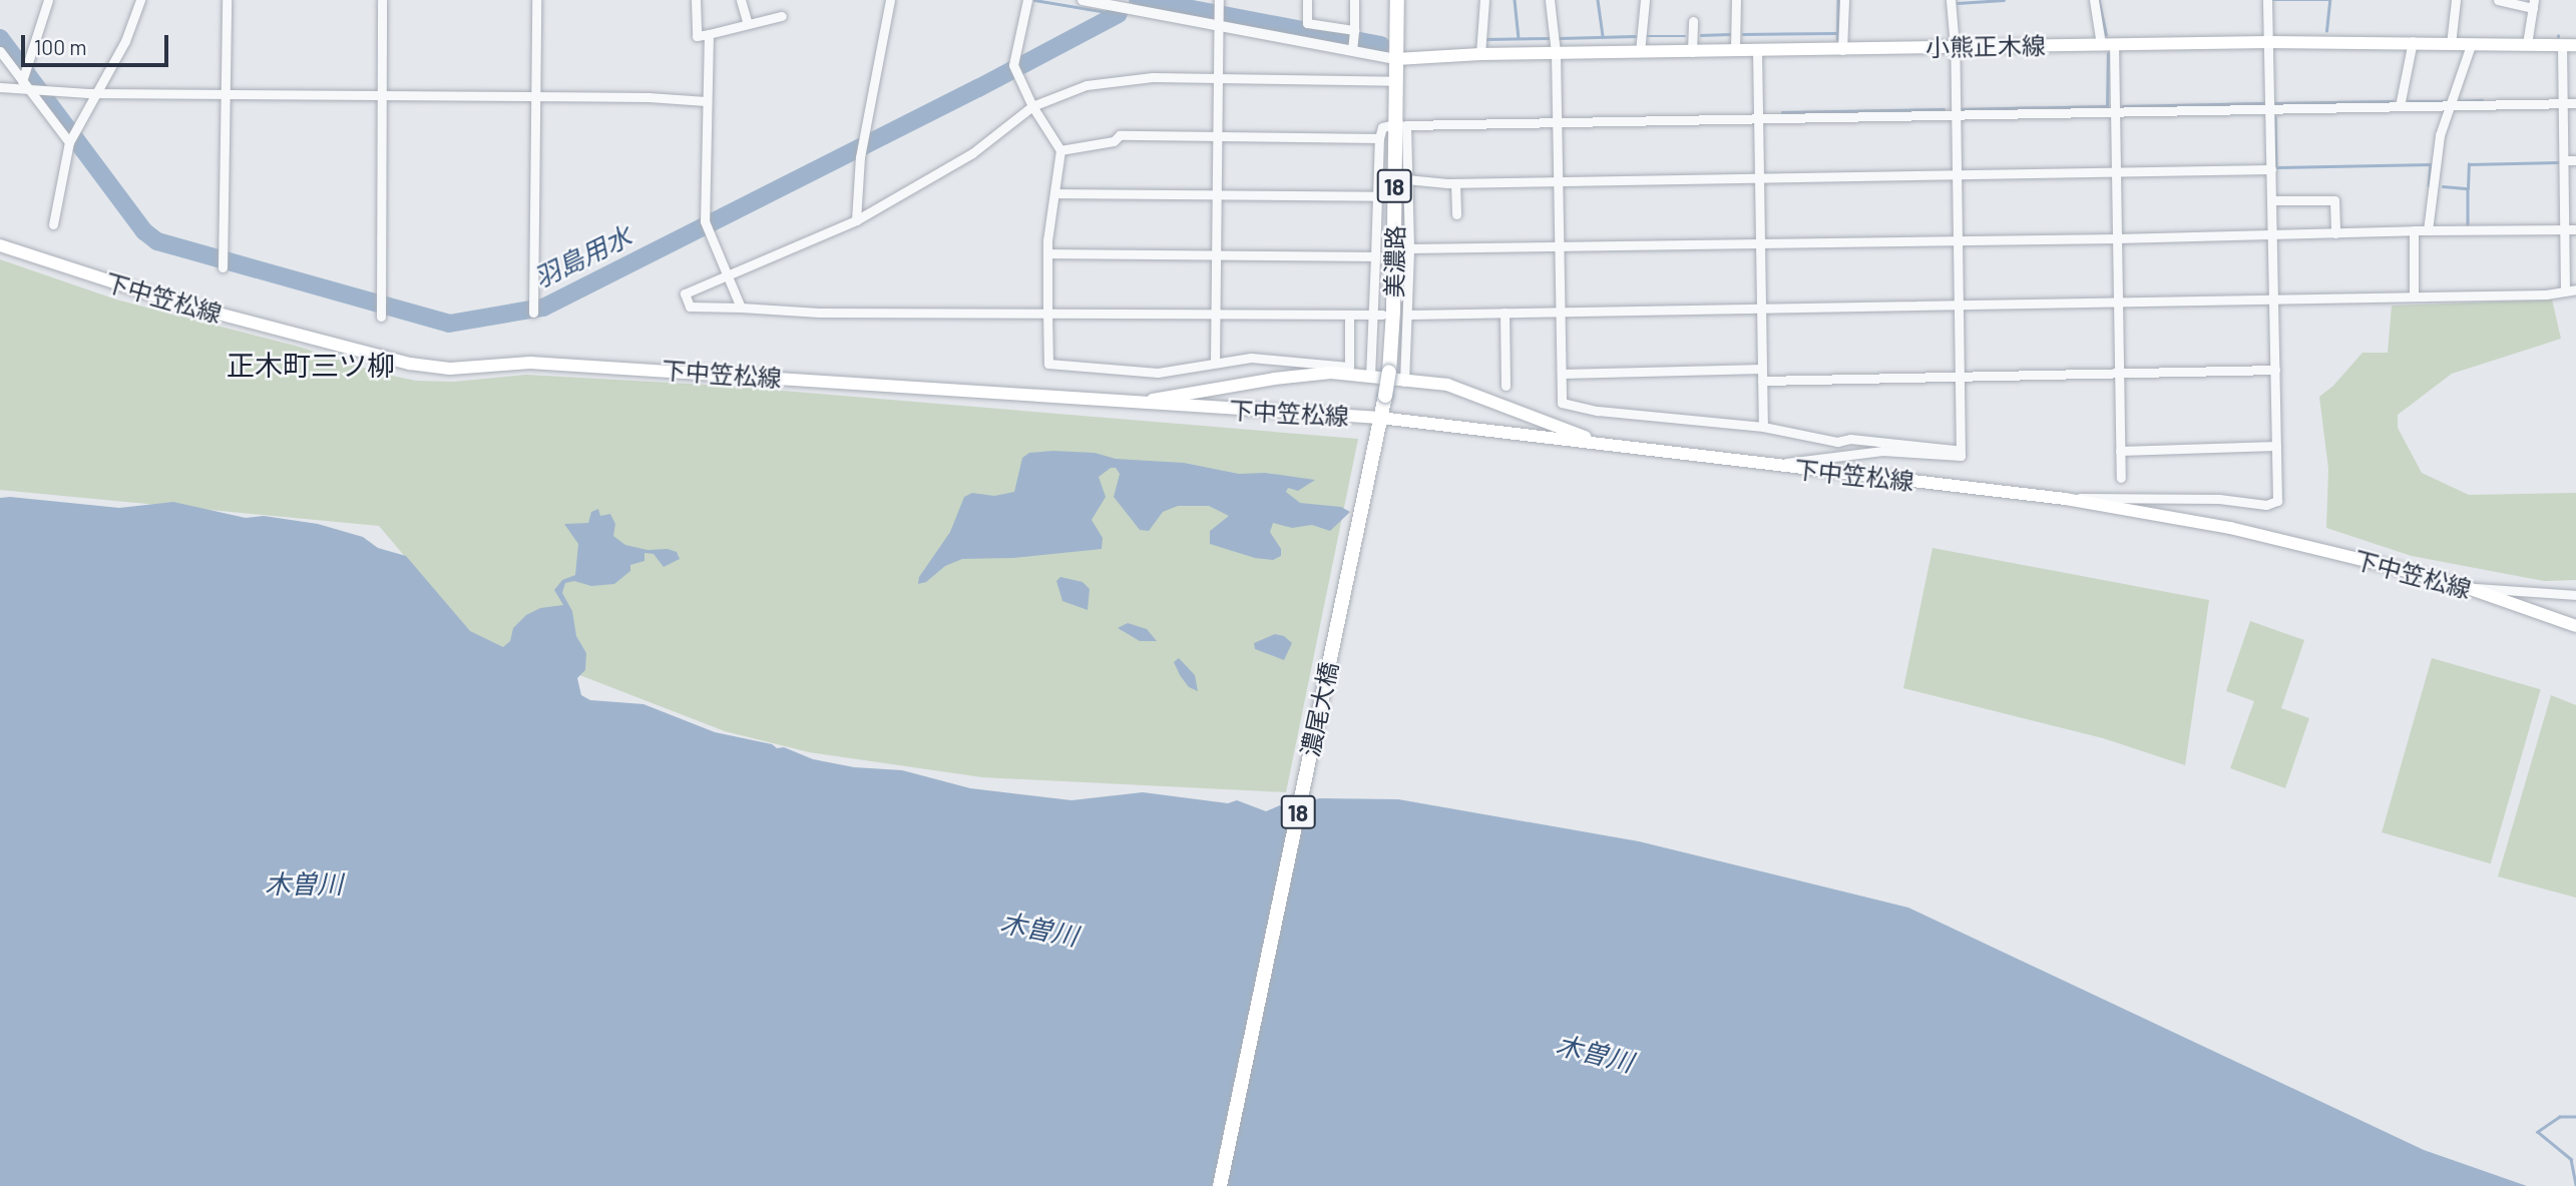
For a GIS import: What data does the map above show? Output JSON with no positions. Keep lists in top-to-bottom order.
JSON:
{
  "streets": {
    "main road": [
      "小熊正木線",
      "18",
      "美濃路",
      "下中笠松線",
      "濃尾大橋"
    ]
  },
  "crossings": [
    ["小熊正木線", "美濃路"],
    ["美濃路", "下中笠松線"],
    ["美濃路", "濃尾大橋"]
  ],
  "districts": ["正木町三ツ柳"],
  "water": ["羽島用水", "木曽川"],
  "scale_bar": "100 m"
}
